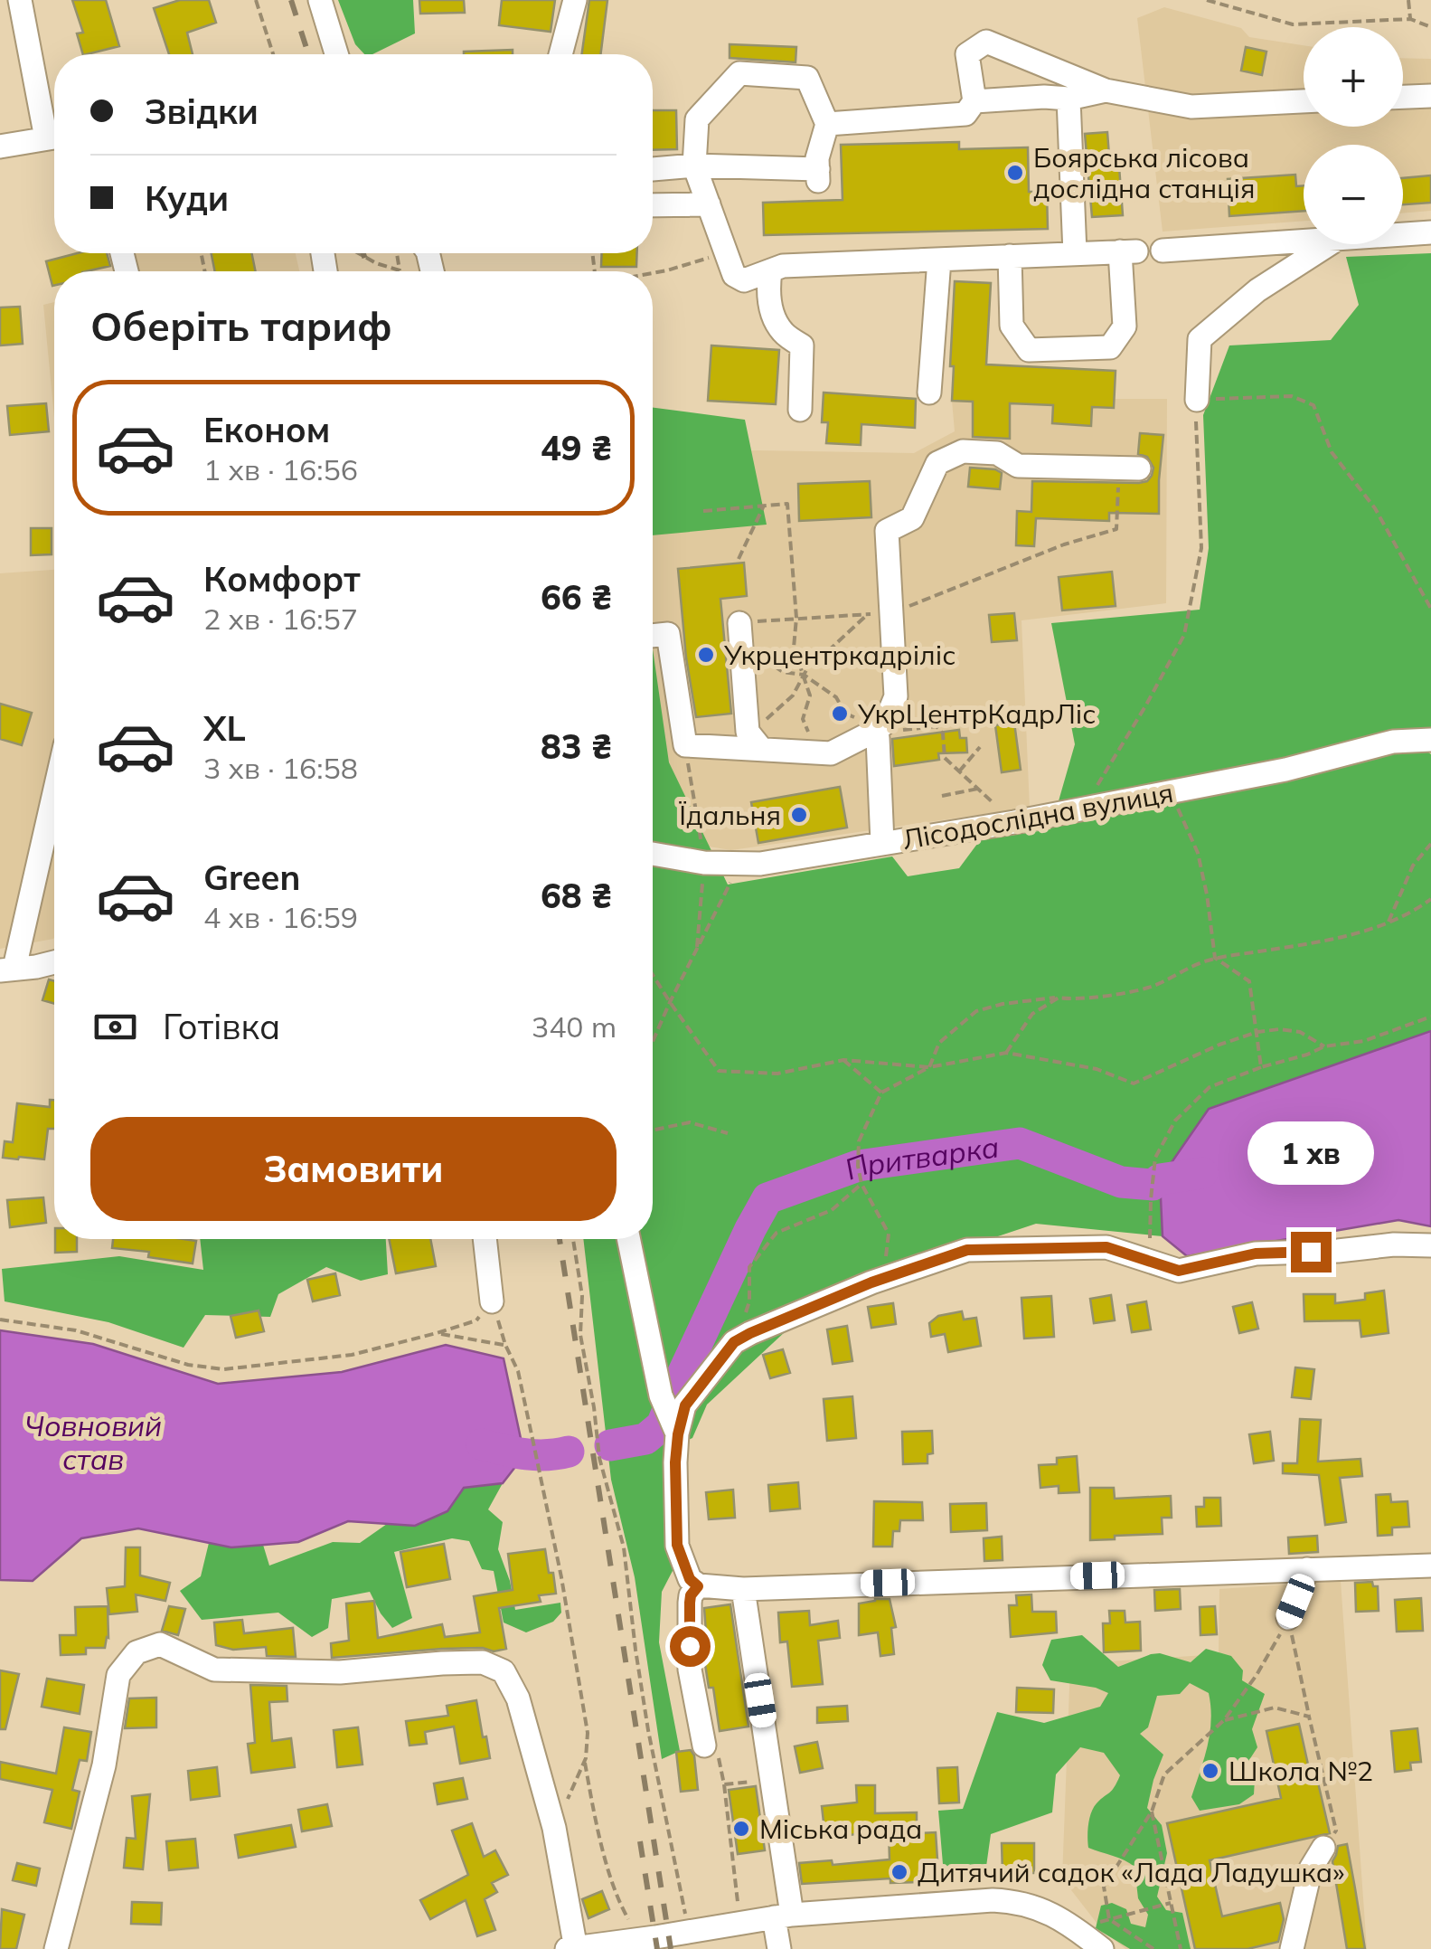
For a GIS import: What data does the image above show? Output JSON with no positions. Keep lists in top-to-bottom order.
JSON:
{
  "streets": {
    "street": ["Лісодослідна вулиця"]
  },
  "water": ["Притварка", "Човновий став"],
  "places": [
    "Боярська лісова дослідна станція",
    "Укрцентркадріліс",
    "УкрЦентрКадрЛіс",
    "Їдальня",
    "Школа №2",
    "Міська рада",
    "Дитячий садок «Лада Ладушка»"
  ],
  "page": {
    "map_buttons": ["+", "−"],
    "banner": ["Звідки", "Куди"],
    "heading": "Оберіть тариф",
    "list": [
      {
        "name": "Економ",
        "note": "1 хв · 16:56",
        "value": "49 ₴"
      },
      {
        "name": "Комфорт",
        "note": "2 хв · 16:57",
        "value": "66 ₴"
      },
      {
        "name": "XL",
        "note": "3 хв · 16:58",
        "value": "83 ₴"
      },
      {
        "name": "Green",
        "note": "4 хв · 16:59",
        "value": "68 ₴"
      }
    ],
    "pay": ["Готівка", "340 m"],
    "buttons": "Замовити",
    "bubble": "1 хв"
  }
}
